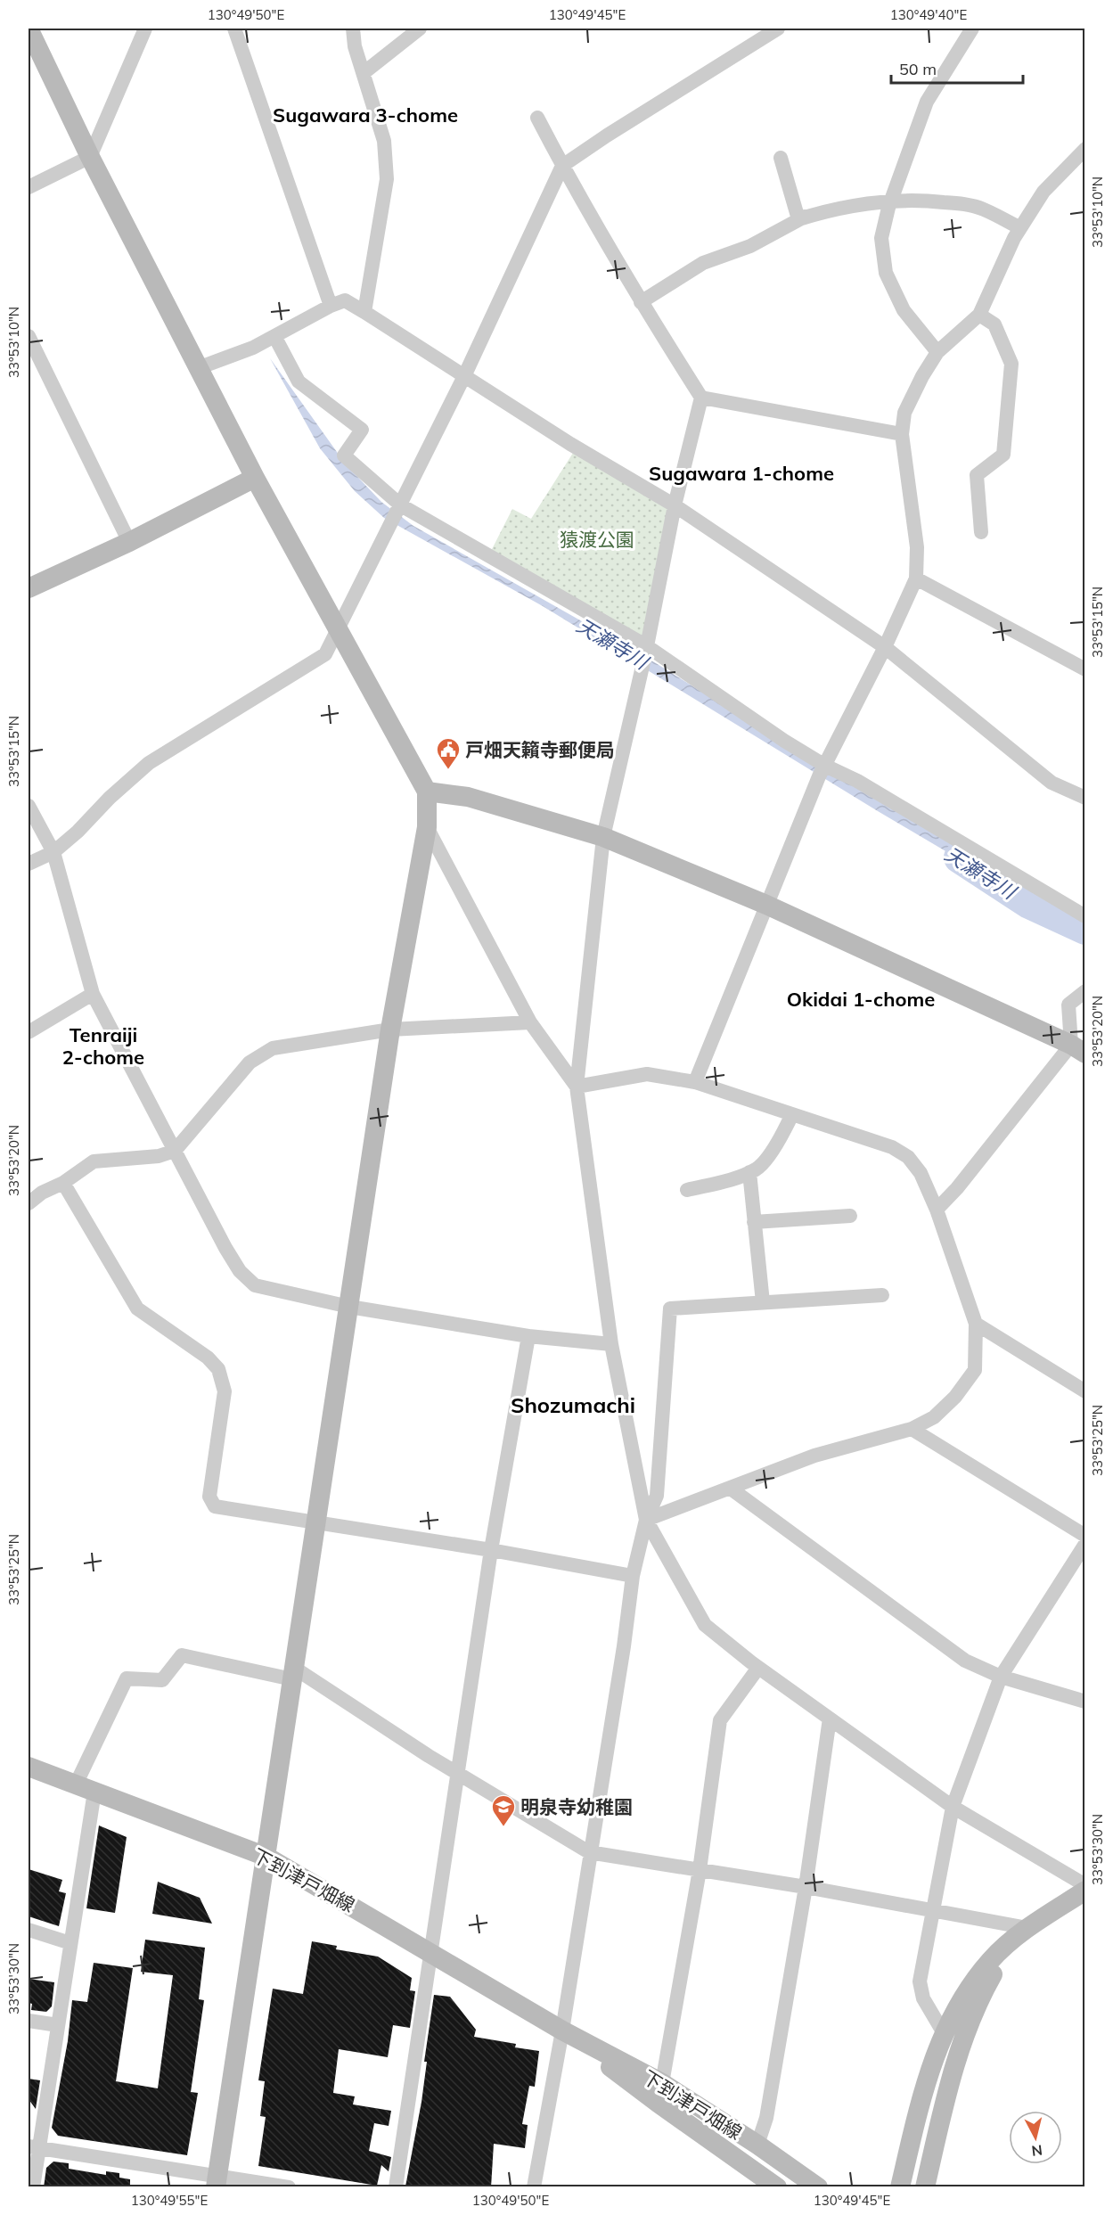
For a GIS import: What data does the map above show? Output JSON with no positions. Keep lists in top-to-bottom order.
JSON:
{
  "streets": {
    "street": ["下到津戸畑線"]
  },
  "districts": [
    "Sugawara 3-chome",
    "Sugawara 1-chome",
    "Okidai 1-chome",
    "Tenraiji 2-chome",
    "Shozumachi"
  ],
  "water": ["天瀬寺川"],
  "parks": ["猿渡公園"],
  "places": {
    "public building": ["戸畑天籟寺郵便局"],
    "school or university": ["明泉寺幼稚園"]
  },
  "scale_bar": "50 m",
  "north": "bottom",
  "coordinates": [
    "130°49'50\"E",
    "130°49'45\"E",
    "130°49'40\"E",
    "33°53'10\"N",
    "33°53'15\"N",
    "33°53'20\"N",
    "33°53'25\"N",
    "33°53'30\"N",
    "130°49'55\"E"
  ]
}
